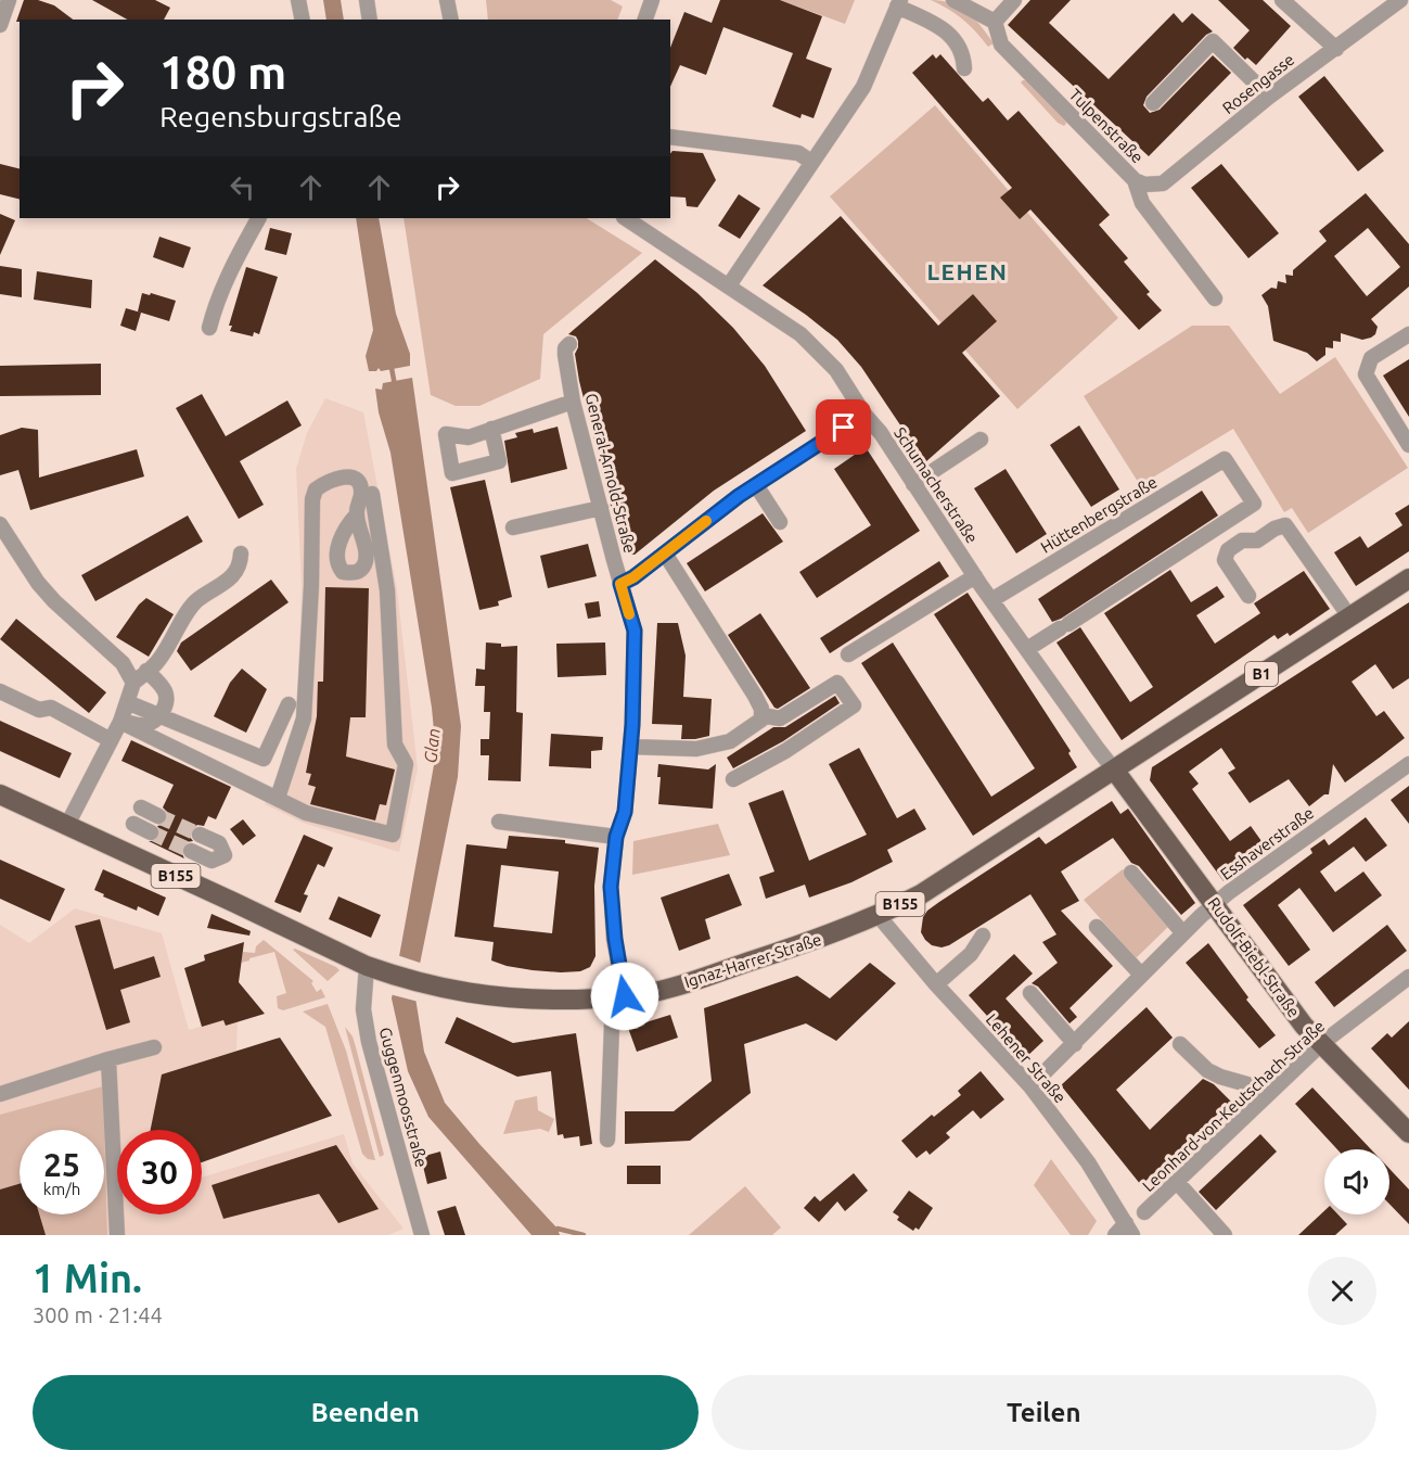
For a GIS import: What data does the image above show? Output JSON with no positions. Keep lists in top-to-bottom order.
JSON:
{
  "streets": {
    "main road": [
      "B1",
      "B155",
      "Rudolf-Biebl-Straße",
      "Ignaz-Harrer-Straße"
    ],
    "street": [
      "Rosengasse",
      "Tulpenstraße",
      "General-Arnold-Straße",
      "Schumacherstraße",
      "Hüttenbergstraße",
      "Esshaverstraße",
      "Lehener Straße",
      "Guggenmoosstraße",
      "Leonhard-von-Keutschach-Straße"
    ]
  },
  "crossings": [
    ["Rosengasse", "Tulpenstraße"],
    ["General-Arnold-Straße", "Ignaz-Harrer-Straße"],
    ["Schumacherstraße", "Hüttenbergstraße"],
    ["Schumacherstraße", "Rudolf-Biebl-Straße"],
    ["Schumacherstraße", "Ignaz-Harrer-Straße"],
    ["Esshaverstraße", "Rudolf-Biebl-Straße"],
    ["Rudolf-Biebl-Straße", "Ignaz-Harrer-Straße"],
    ["Rudolf-Biebl-Straße", "Leonhard-von-Keutschach-Straße"],
    ["Ignaz-Harrer-Straße", "Lehener Straße"],
    ["Ignaz-Harrer-Straße", "Guggenmoosstraße"]
  ],
  "districts": ["LEHEN"],
  "water": ["Glan"],
  "page": {
    "turn": ["180 m", "Regensburgstraße"],
    "speed": "25 km/h",
    "limit": "30",
    "heading": ["1 Min.", "300 m · 21:44"],
    "buttons": ["Beenden", "Teilen"]
  }
}
